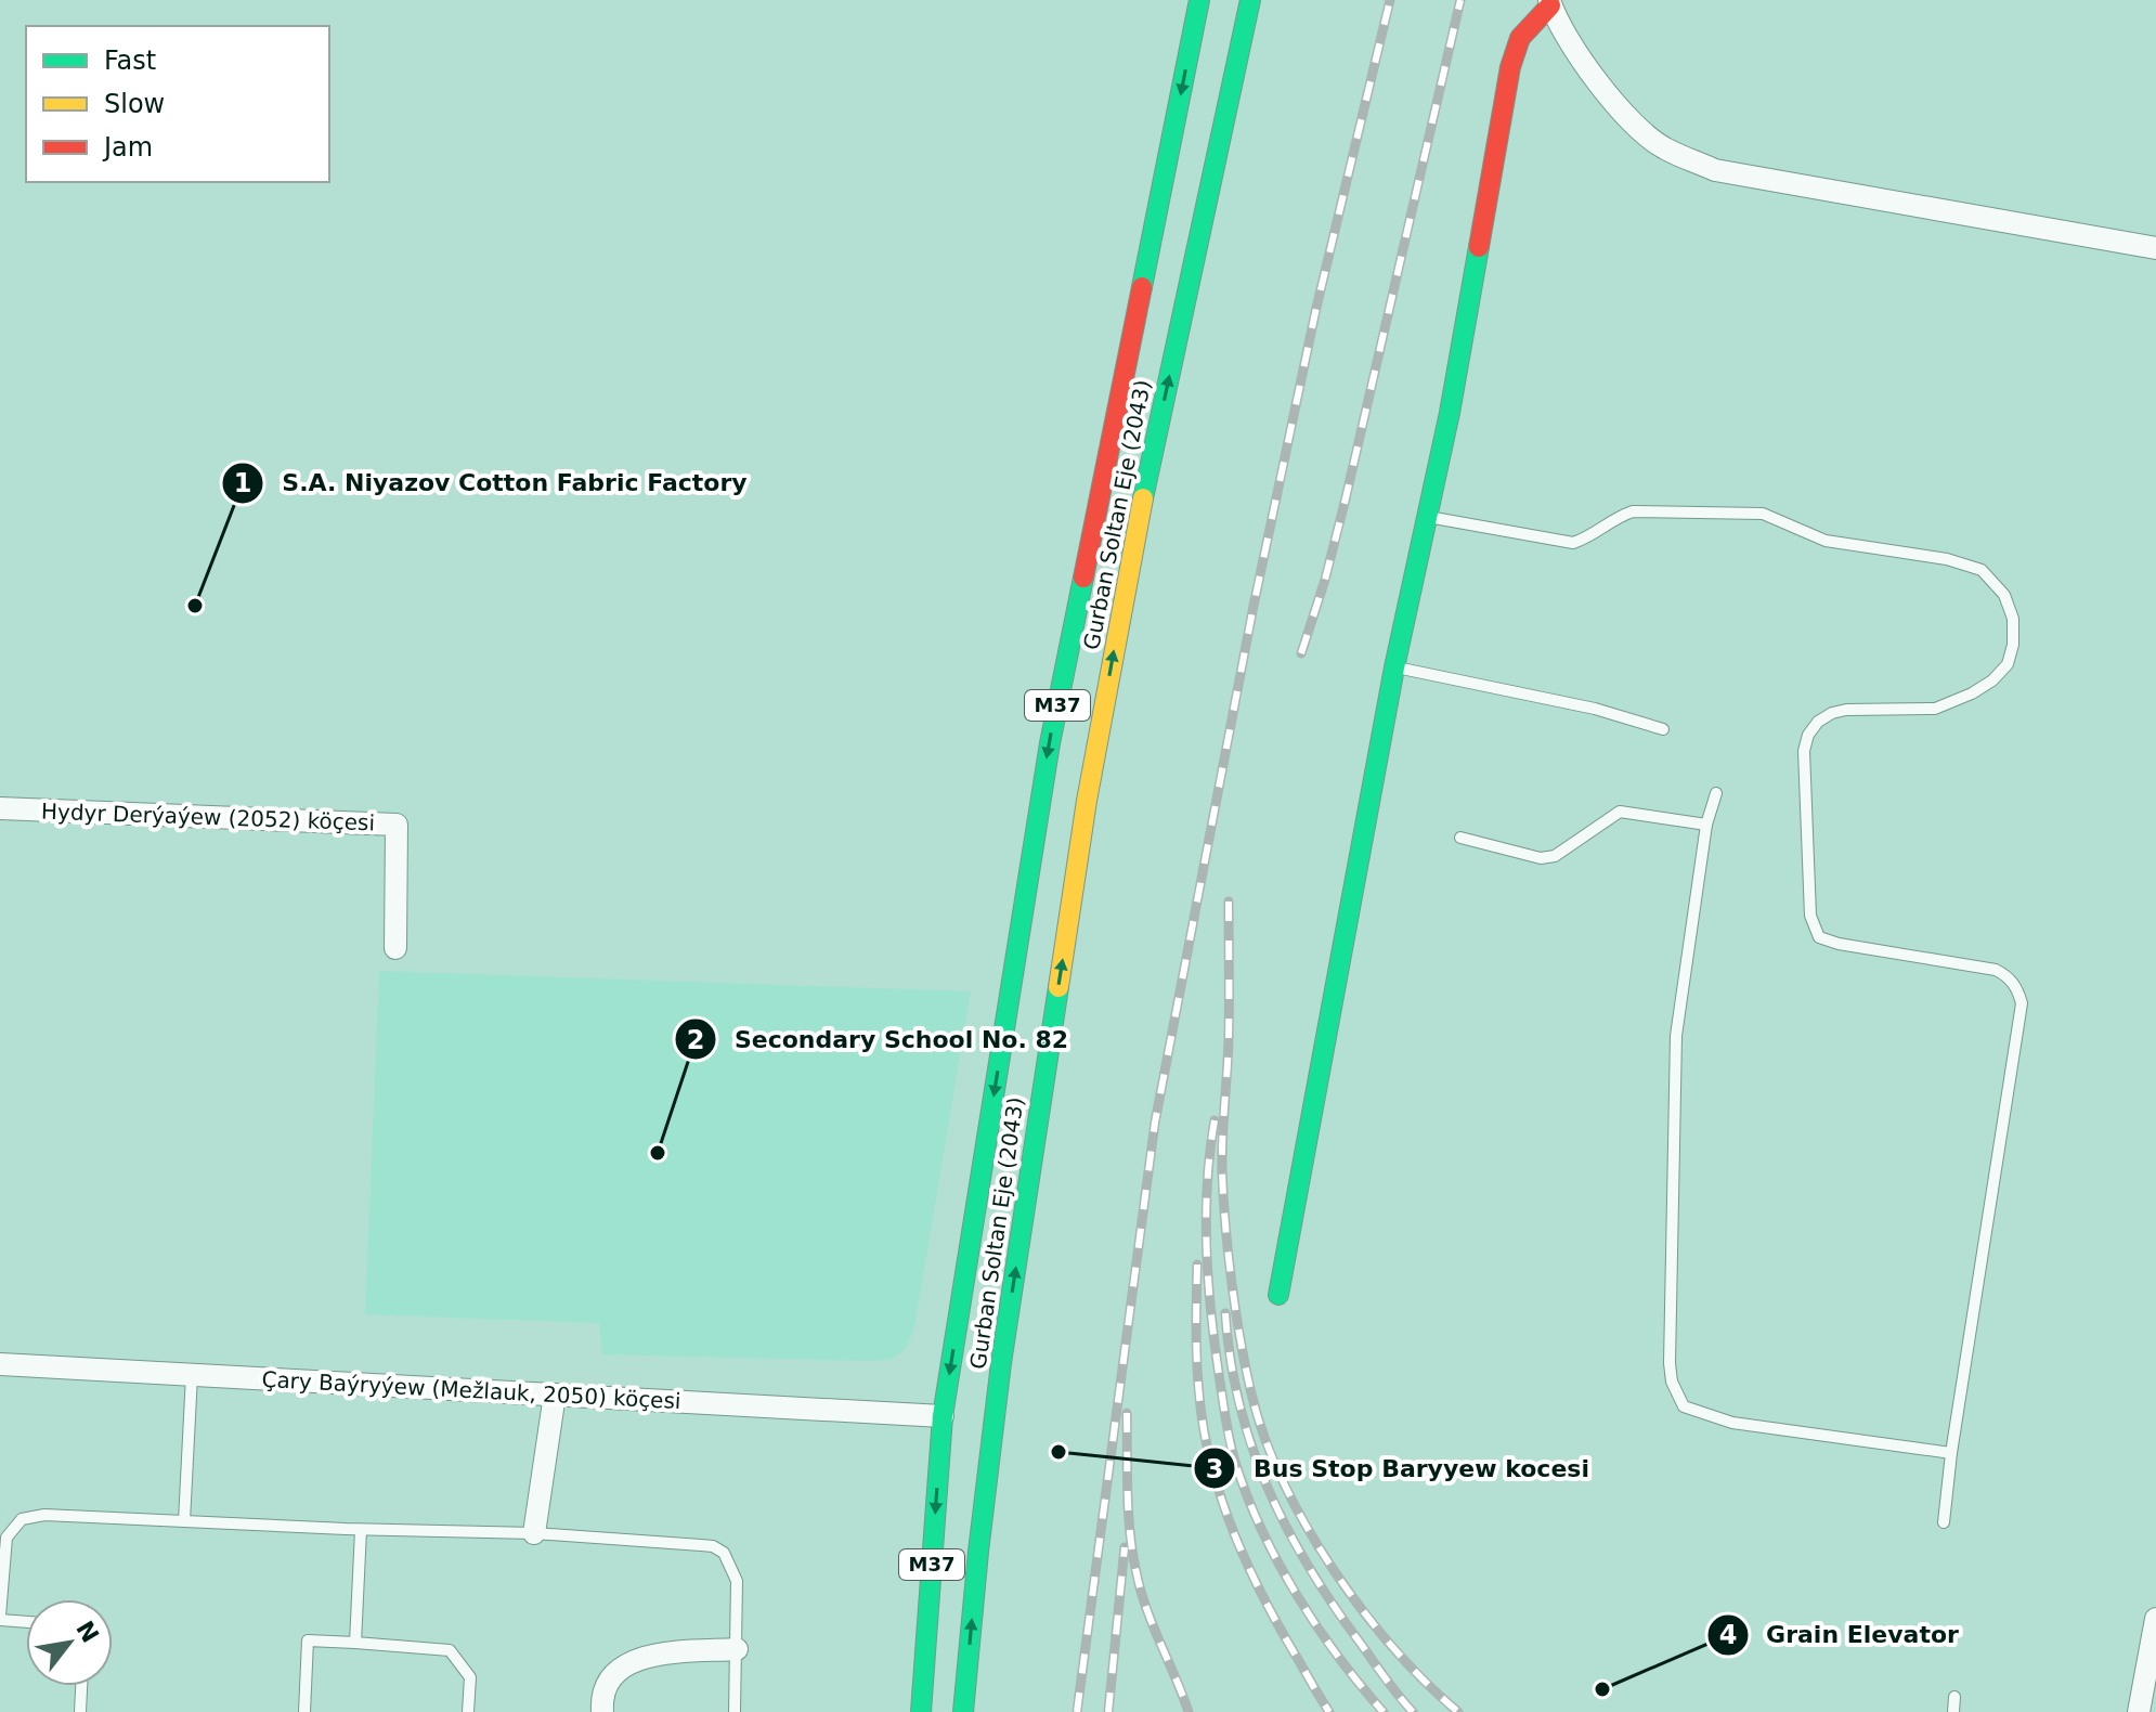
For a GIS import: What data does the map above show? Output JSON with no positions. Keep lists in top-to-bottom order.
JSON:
{
  "streets": {
    "main road": ["Gurban Soltan Eje (2043)", "M37"],
    "street": ["Hydyr Derýaýew (2052) köçesi", "Çary Baýryýew (Mežlauk, 2050) köçesi"]
  },
  "crossings": [
    ["Gurban Soltan Eje (2043)", "Çary Baýryýew (Mežlauk, 2050) köçesi"]
  ],
  "places": [
    "S.A. Niyazov Cotton Fabric Factory",
    "Secondary School No. 82",
    "Bus Stop Baryyew kocesi",
    "Grain Elevator"
  ],
  "legend": ["Fast", "Slow", "Jam"],
  "north": "top right"
}
